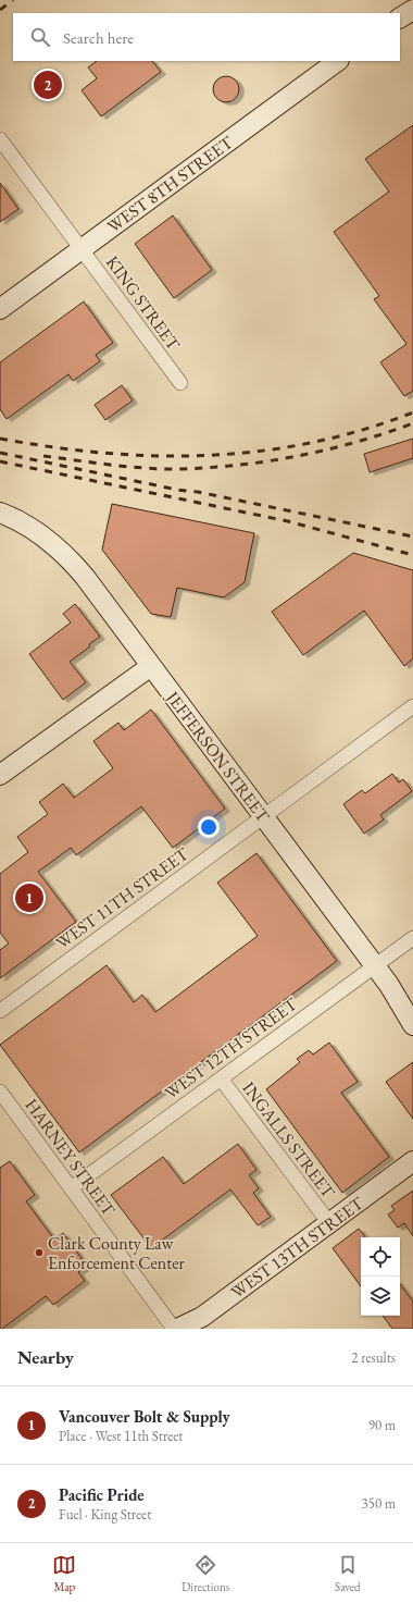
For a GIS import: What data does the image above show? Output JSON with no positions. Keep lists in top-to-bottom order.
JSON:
{
  "streets": {
    "street": [
      "WEST 8TH STREET",
      "KING STREET",
      "JEFFERSON STREET",
      "WEST 11TH STREET",
      "WEST 12TH STREET",
      "INGALLS STREET",
      "HARNEY STREET",
      "WEST 13TH STREET"
    ]
  },
  "crossings": [
    ["WEST 8TH STREET", "KING STREET"],
    ["JEFFERSON STREET", "WEST 11TH STREET"],
    ["JEFFERSON STREET", "WEST 12TH STREET"],
    ["WEST 12TH STREET", "INGALLS STREET"],
    ["WEST 12TH STREET", "HARNEY STREET"],
    ["INGALLS STREET", "WEST 13TH STREET"]
  ],
  "places": ["Clark County Law Enforcement Center"],
  "page": {
    "search": "Search here",
    "pins": ["2", "1"],
    "heading": ["Nearby", "2 results"],
    "list": [
      {
        "mark": "1",
        "name": "Vancouver Bolt & Supply",
        "note": "Place · West 11th Street",
        "value": "90 m"
      },
      {
        "mark": "2",
        "name": "Pacific Pride",
        "note": "Fuel · King Street",
        "value": "350 m"
      }
    ],
    "nav": ["Map", "Directions", "Saved"]
  }
}
